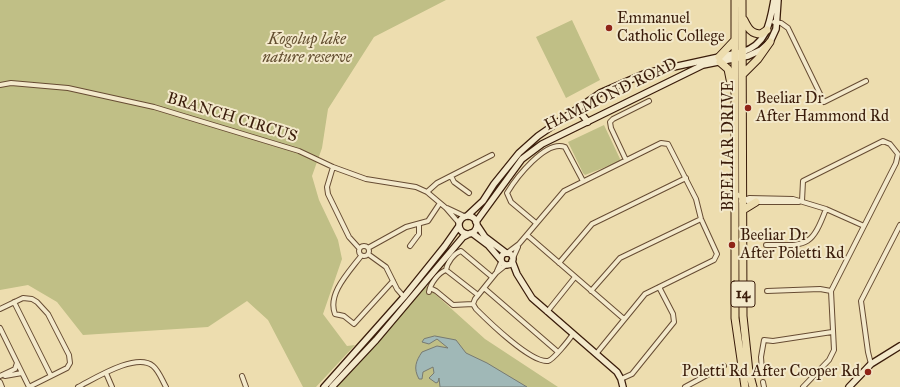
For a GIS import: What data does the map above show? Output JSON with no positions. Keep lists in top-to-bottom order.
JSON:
{
  "streets": {
    "highway": ["BEELIAR DRIVE", "14"],
    "main road": ["HAMMOND ROAD"],
    "street": ["BRANCH CIRCUS"]
  },
  "crossings": [
    ["HAMMOND ROAD", "BRANCH CIRCUS"],
    ["HAMMOND ROAD", "BEELIAR DRIVE"]
  ],
  "parks": ["Kogolup lake nature reserve"],
  "places": [
    "Emmanuel Catholic College",
    "Beeliar Dr After Hammond Rd",
    "Beeliar Dr After Poletti Rd",
    "Poletti Rd After Cooper Rd"
  ]
}
